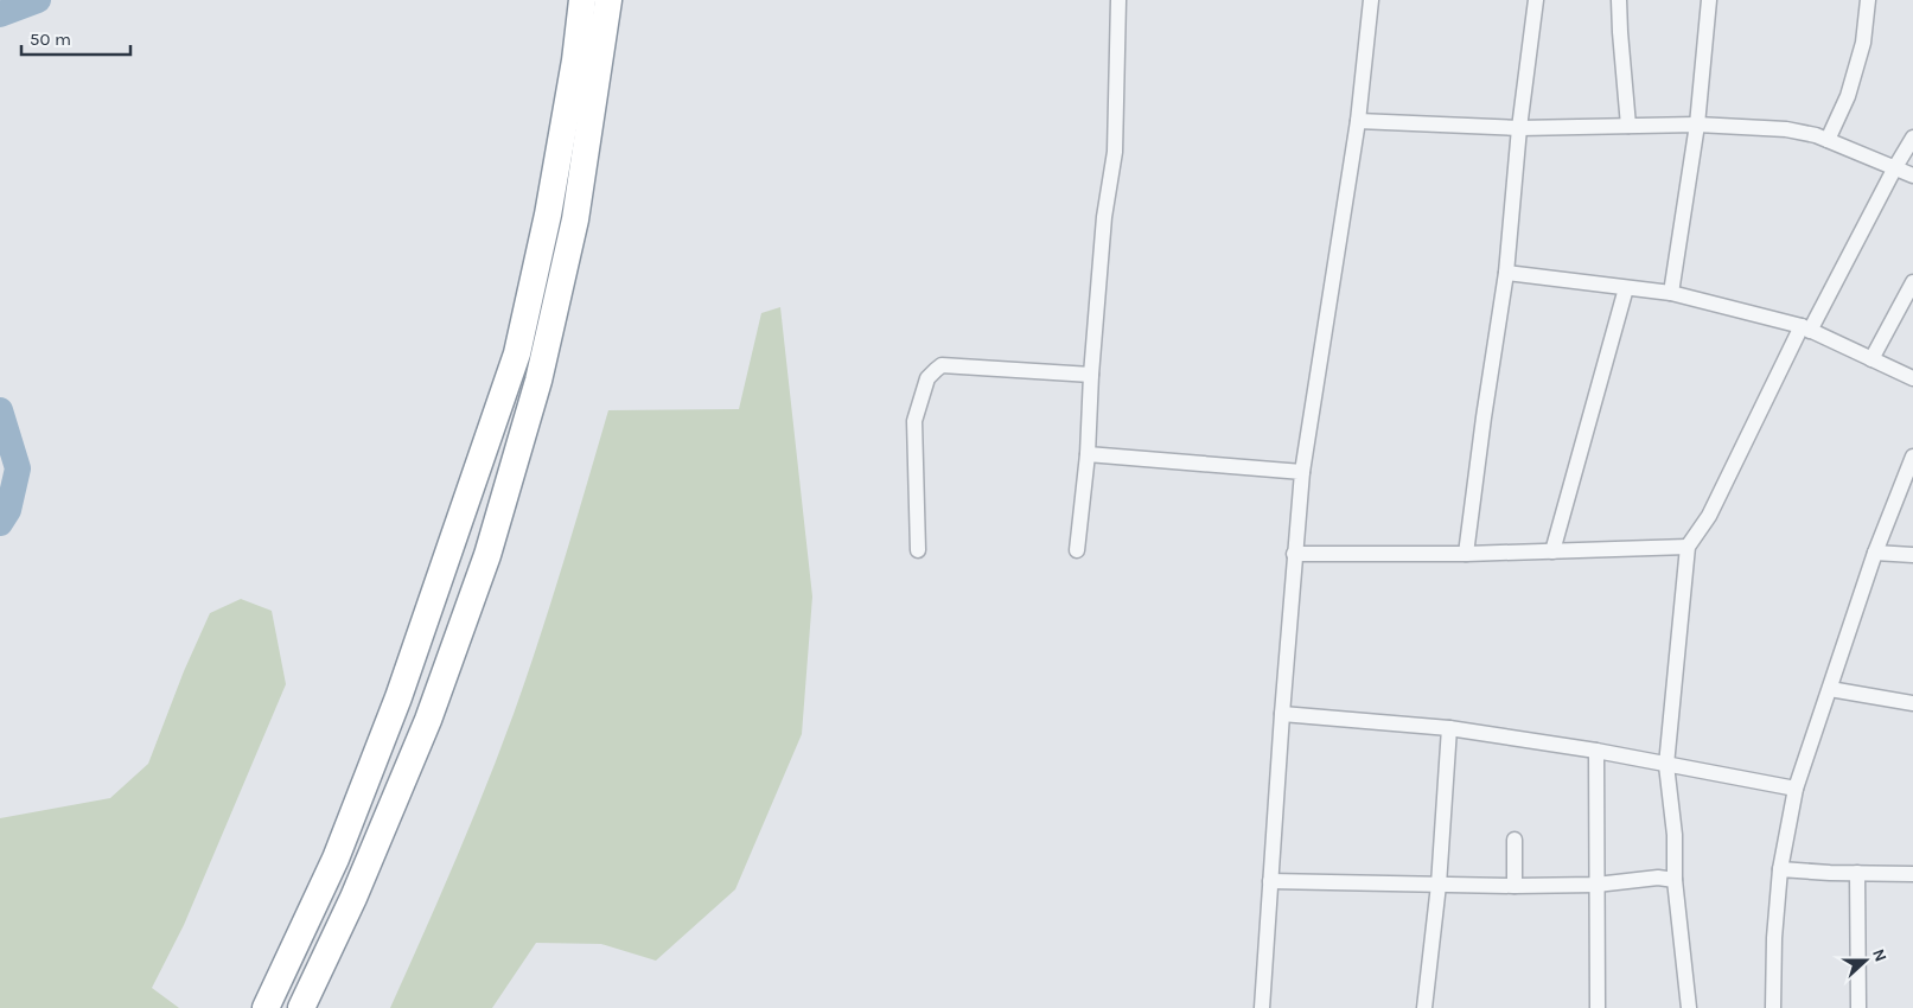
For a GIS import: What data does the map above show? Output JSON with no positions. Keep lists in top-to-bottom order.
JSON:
{
  "scale_bar": "50 m",
  "north": "right"
}
